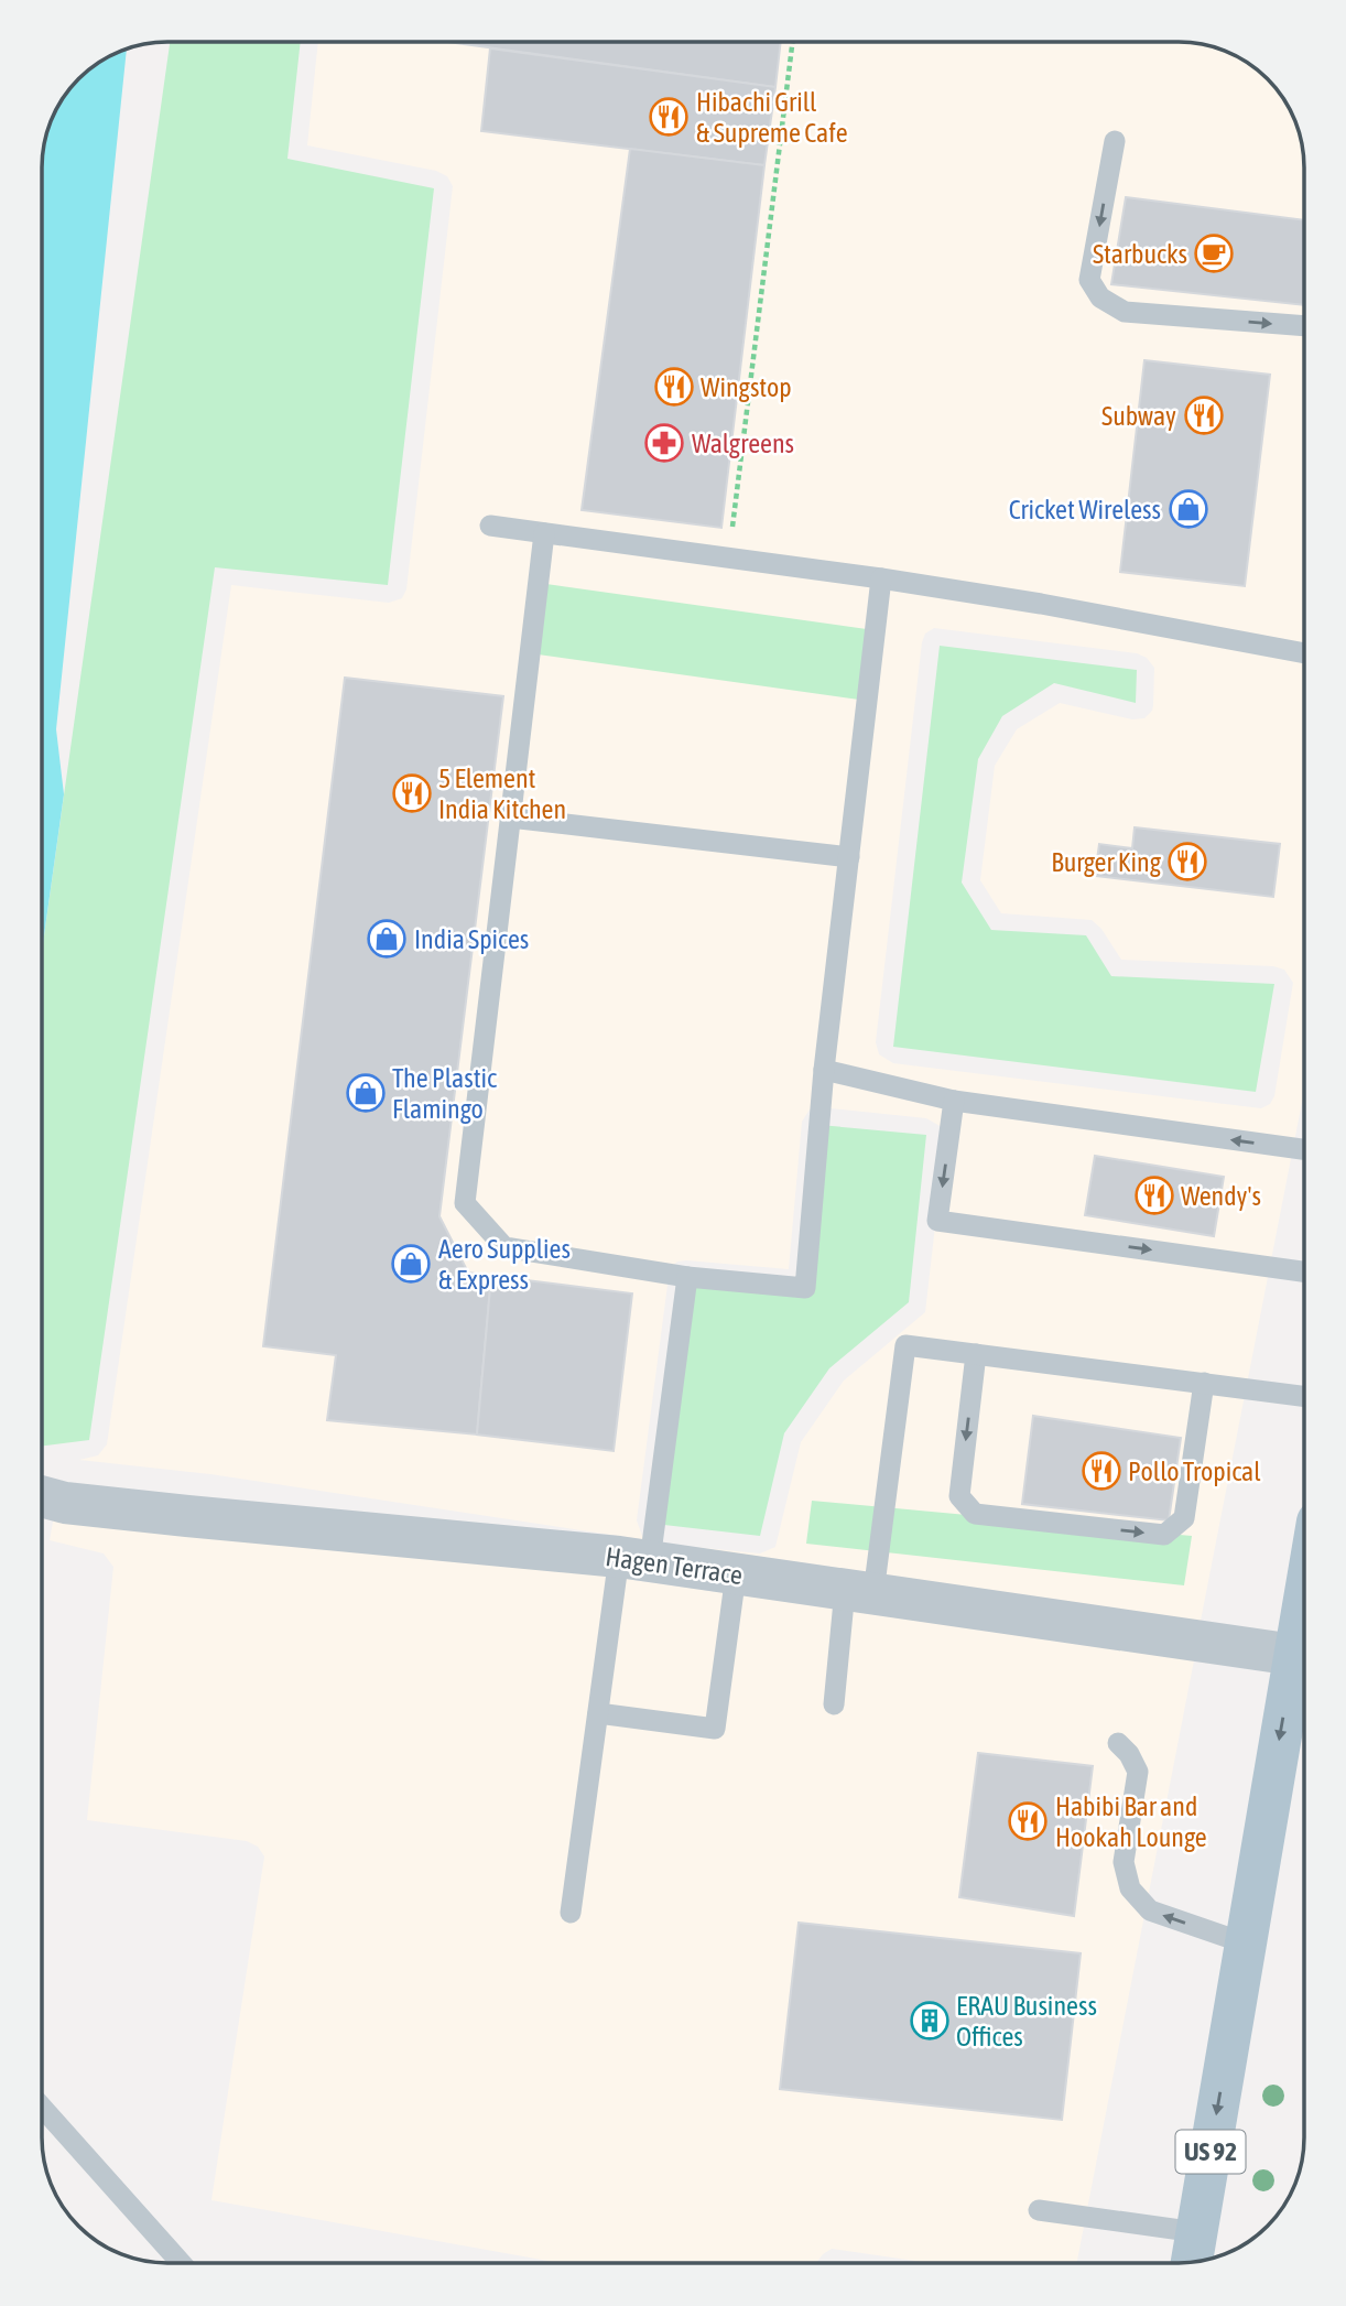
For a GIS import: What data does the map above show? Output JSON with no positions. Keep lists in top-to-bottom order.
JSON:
{
  "streets": {
    "main road": ["US 92"],
    "street": ["Hagen Terrace"]
  },
  "places": {
    "restaurant": [
      "Hibachi Grill & Supreme Cafe",
      "Wingstop",
      "Subway",
      "5 Element India Kitchen",
      "Burger King",
      "Wendy's",
      "Pollo Tropical",
      "Habibi Bar and Hookah Lounge"
    ],
    "cafe": ["Starbucks"],
    "pharmacy": ["Walgreens"],
    "shop": [
      "Cricket Wireless",
      "India Spices",
      "The Plastic Flamingo",
      "Aero Supplies & Express"
    ],
    "building": ["ERAU Business Offices"]
  }
}
